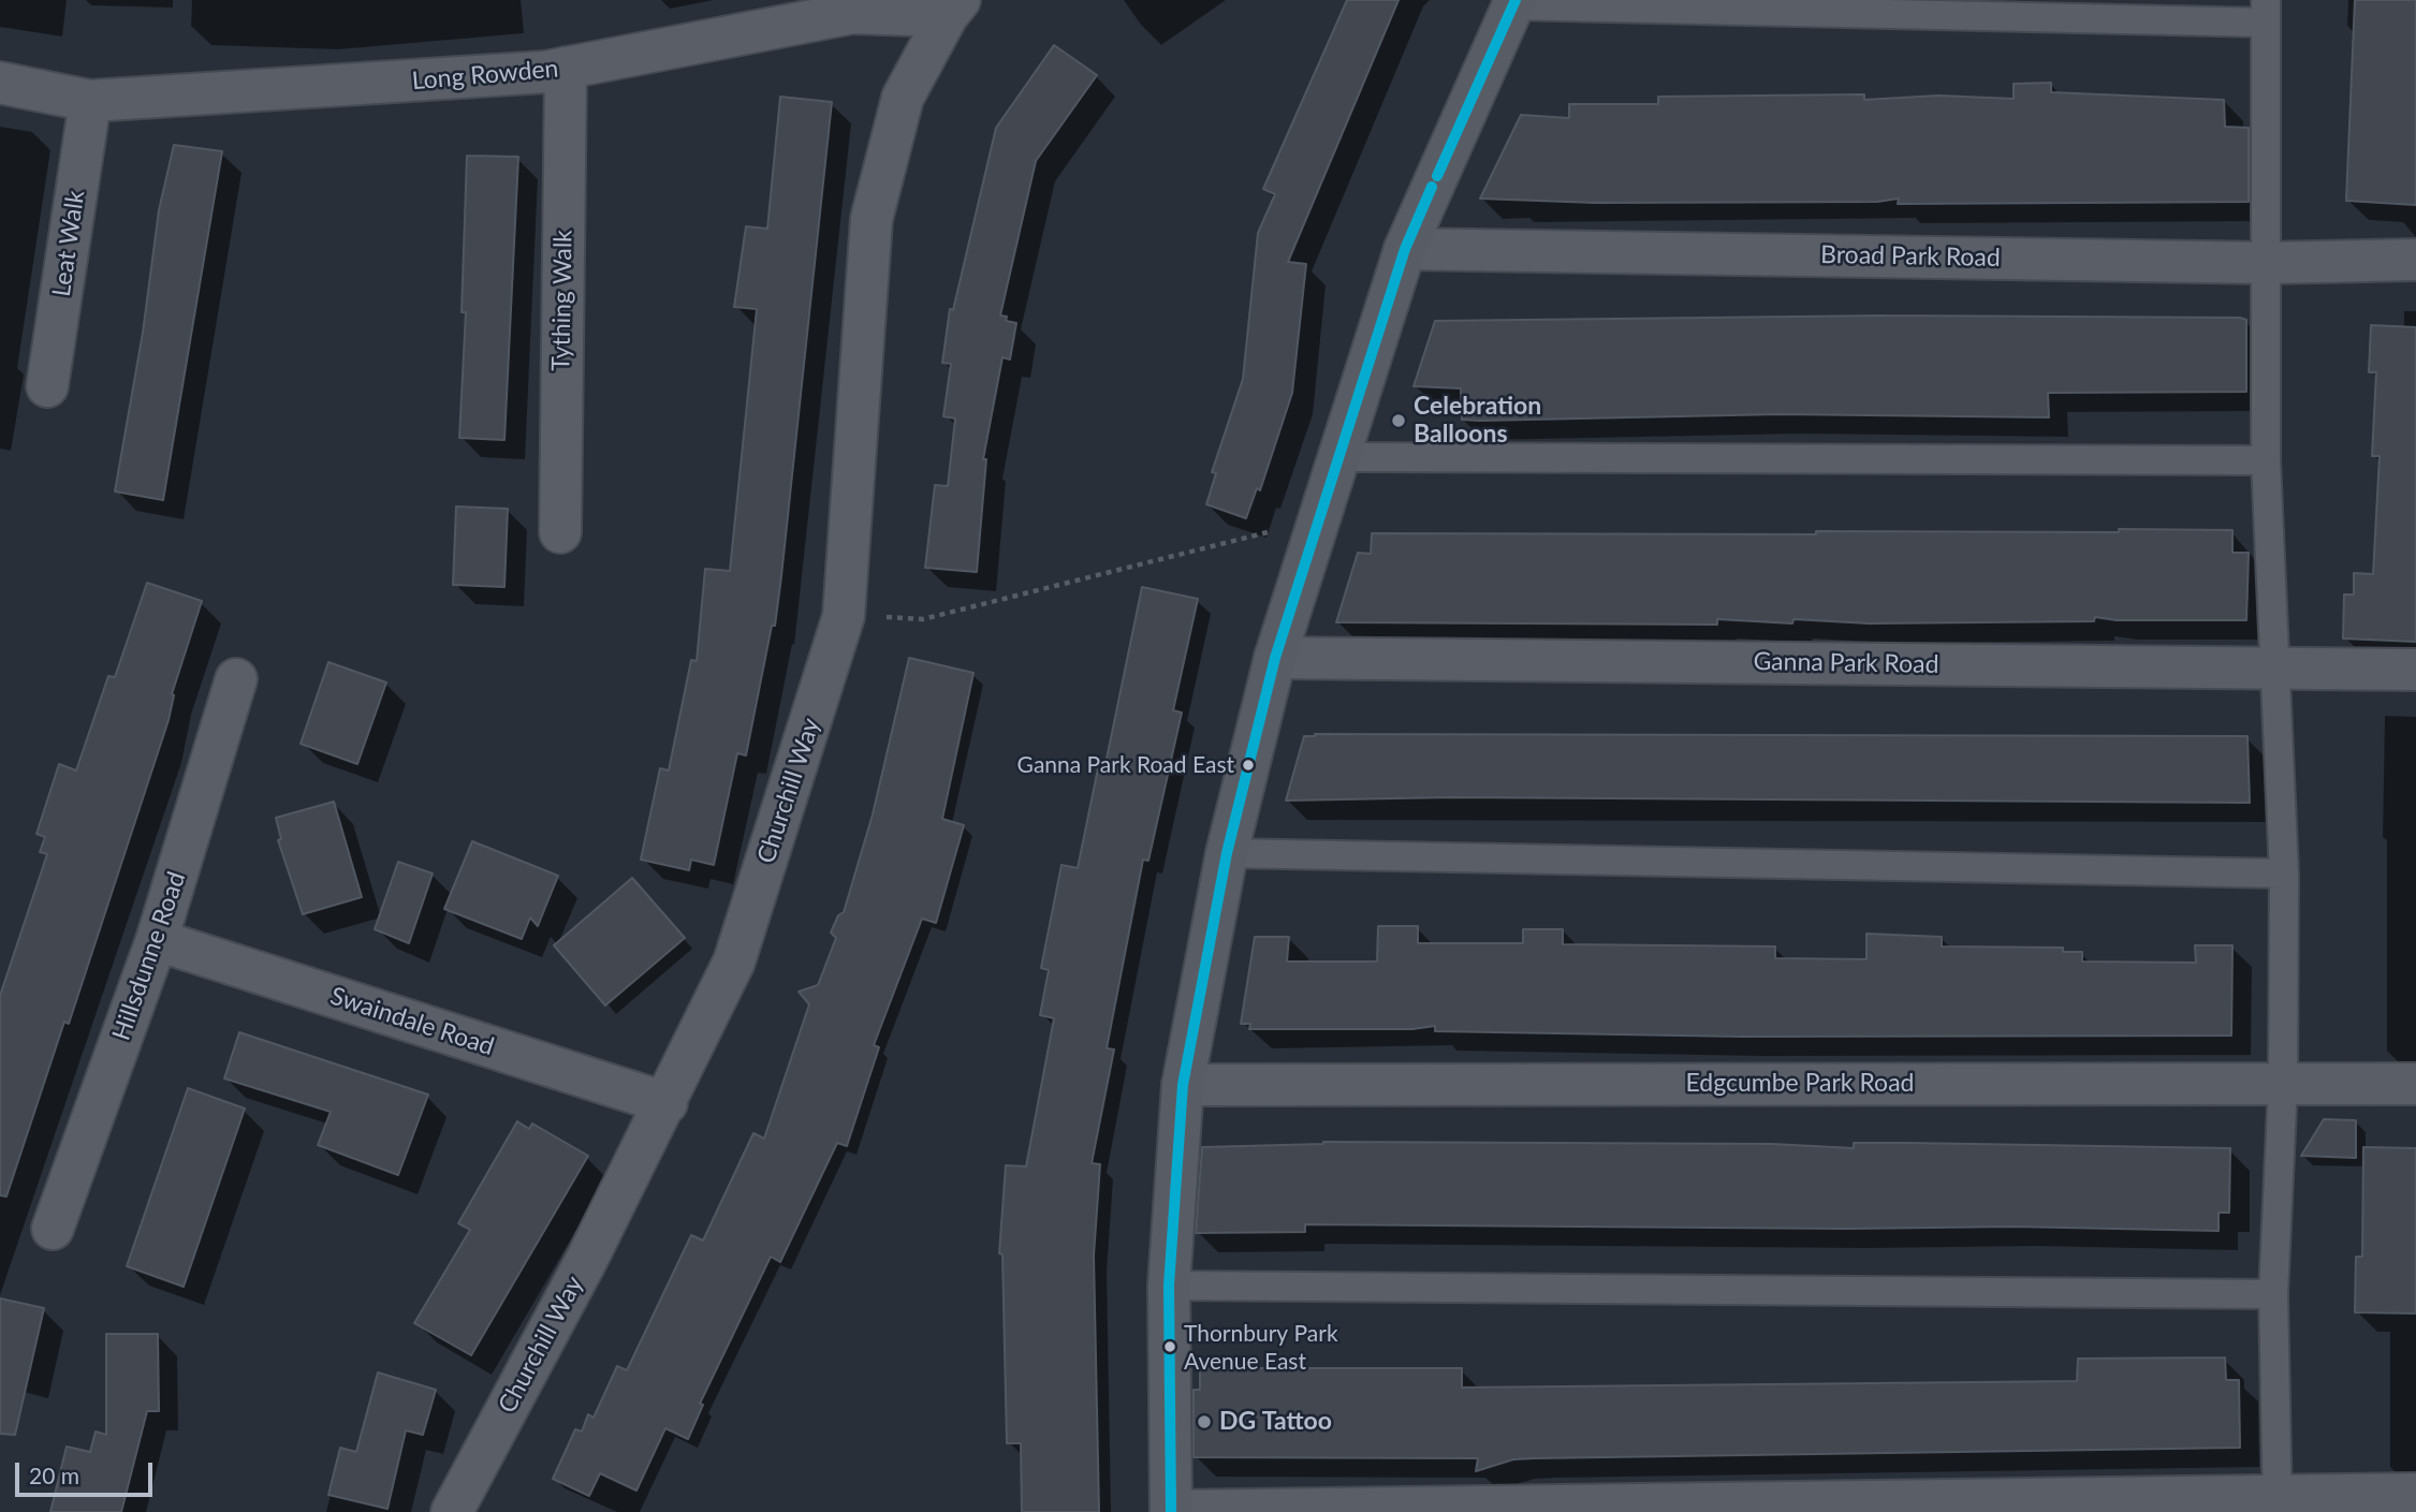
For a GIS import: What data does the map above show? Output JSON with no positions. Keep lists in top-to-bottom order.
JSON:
{
  "streets": {
    "street": [
      "Long Rowden",
      "Leat Walk",
      "Broad Park Road",
      "Tything Walk",
      "Ganna Park Road",
      "Churchill Way",
      "Hillsdunne Road",
      "Swaindale Road",
      "Edgcumbe Park Road"
    ]
  },
  "crossings": [
    ["Long Rowden", "Leat Walk"],
    ["Long Rowden", "Tything Walk"],
    ["Long Rowden", "Churchill Way"],
    ["Churchill Way", "Swaindale Road"],
    ["Hillsdunne Road", "Swaindale Road"]
  ],
  "places": [
    "Celebration Balloons",
    "Ganna Park Road East",
    "Thornbury Park Avenue East",
    "DG Tattoo"
  ],
  "scale_bar": "20 m"
}
